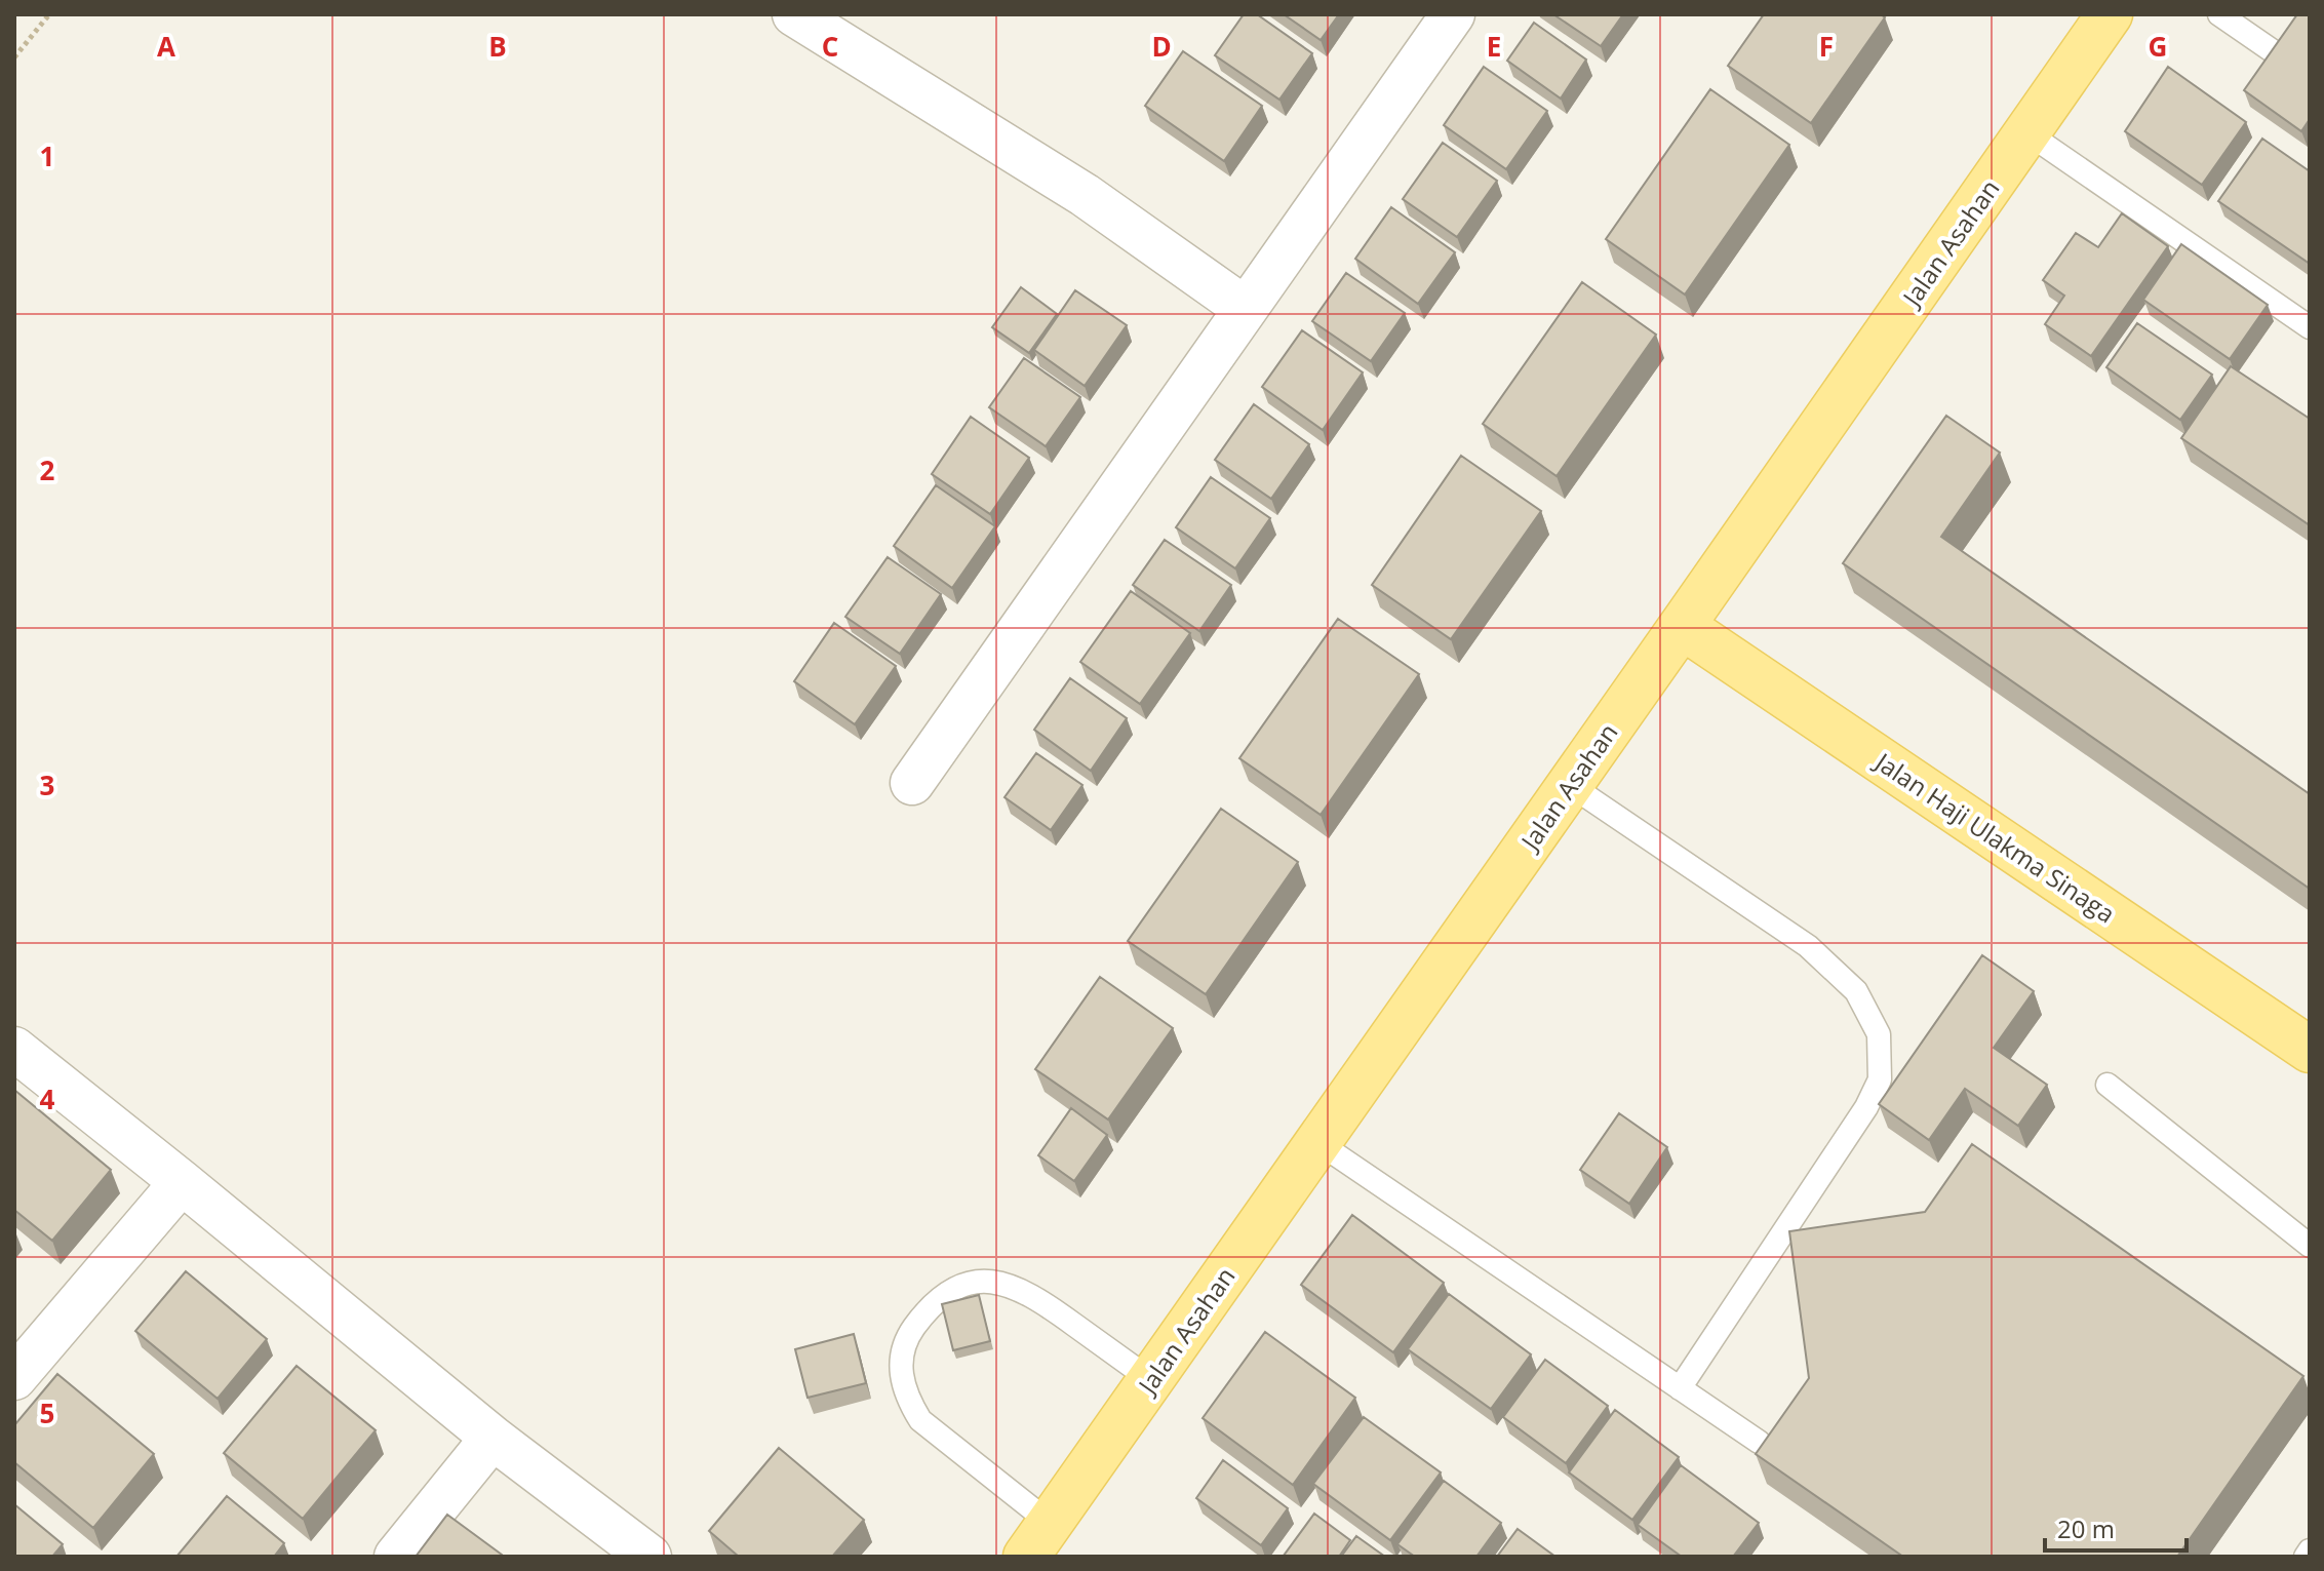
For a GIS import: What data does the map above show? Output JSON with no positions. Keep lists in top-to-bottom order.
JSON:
{
  "streets": {
    "main road": ["Jalan Asahan", "Jalan Haji Ulakma Sinaga"]
  },
  "crossings": [
    ["Jalan Asahan", "Jalan Haji Ulakma Sinaga"]
  ],
  "scale_bar": "20 m",
  "grid": {
    "columns": [
      "A",
      "B",
      "C",
      "D",
      "E",
      "F",
      "G"
    ],
    "rows": [
      "1",
      "2",
      "3",
      "4",
      "5"
    ]
  }
}
